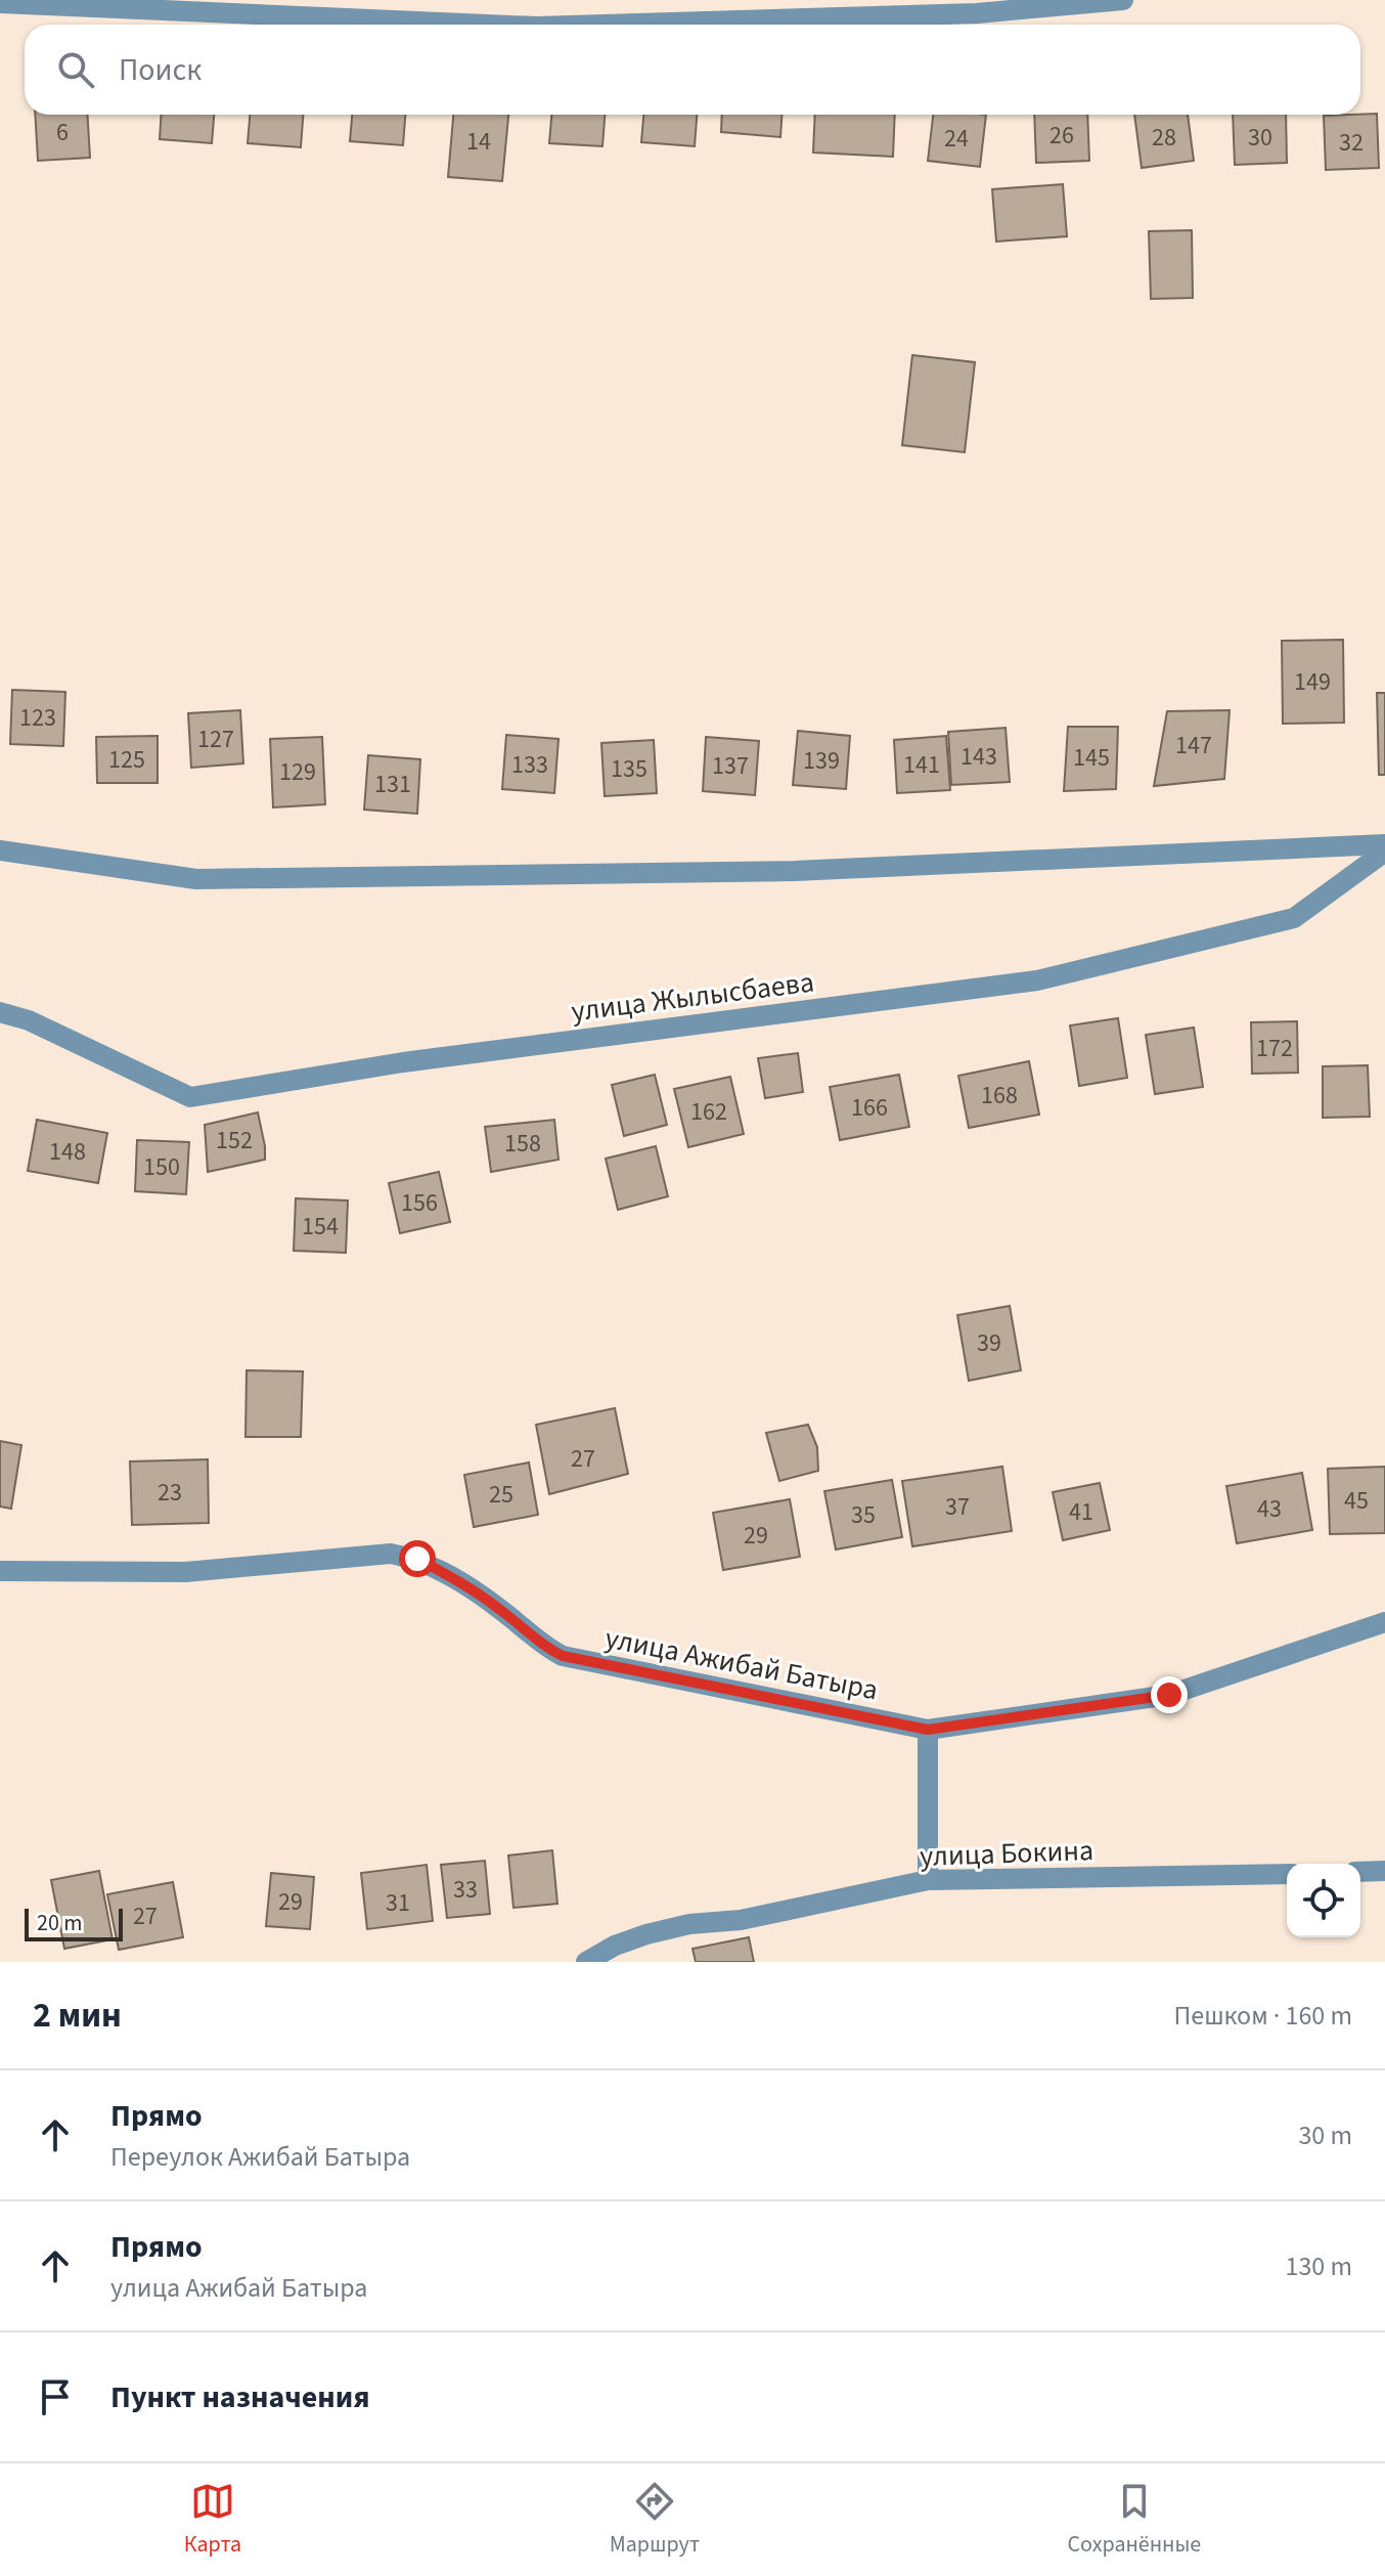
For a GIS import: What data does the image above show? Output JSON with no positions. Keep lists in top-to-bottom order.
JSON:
{
  "streets": {
    "street": ["улица Жылысбаева", "улица Ажибай Батыра", "улица Бокина"]
  },
  "house_numbers": [
    "6",
    "26",
    "28",
    "30",
    "24",
    "14",
    "32",
    "149",
    "123",
    "127",
    "147",
    "143",
    "145",
    "125",
    "139",
    "133",
    "141",
    "137",
    "135",
    "129",
    "131",
    "172",
    "168",
    "166",
    "162",
    "152",
    "158",
    "148",
    "150",
    "156",
    "154",
    "39",
    "27",
    "23",
    "25",
    "45",
    "37",
    "43",
    "41",
    "35",
    "29",
    "33",
    "29",
    "31",
    "27"
  ],
  "scale_bar": "20 m",
  "page": {
    "search": "Поиск",
    "scale": "20 m",
    "heading": ["2 мин", "Пешком · 160 m"],
    "list": [
      ["Прямо", "Переулок Ажибай Батыра", "30 m"],
      ["Прямо", "улица Ажибай Батыра", "130 m"],
      "Пункт назначения"
    ],
    "nav": ["Карта", "Маршрут", "Сохранённые"]
  }
}
